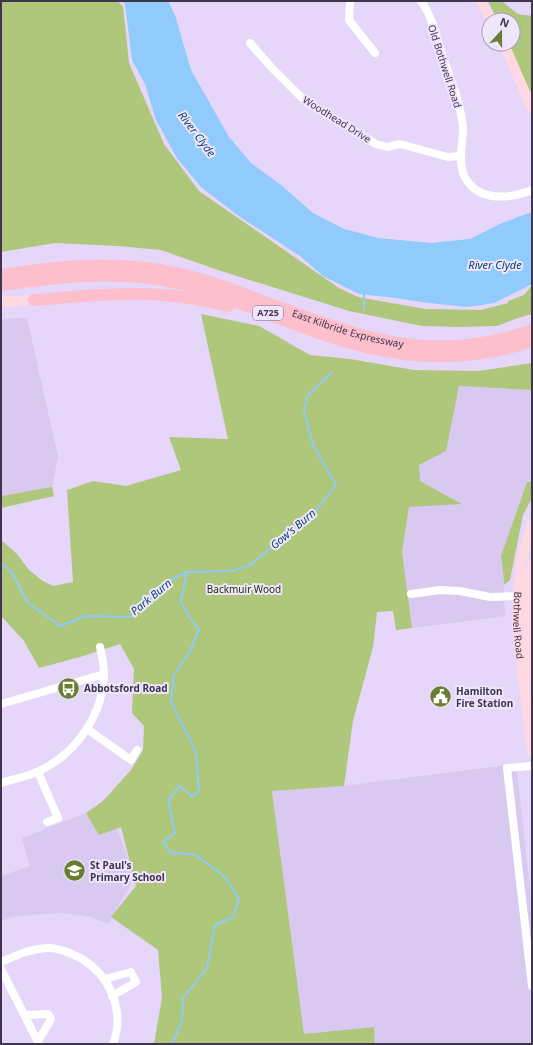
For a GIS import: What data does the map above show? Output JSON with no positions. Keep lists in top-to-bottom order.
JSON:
{
  "streets": {
    "highway": ["A725", "East Kilbride Expressway"],
    "main road": ["Bothwell Road"],
    "street": ["Old Bothwell Road", "Woodhead Drive"]
  },
  "crossings": [
    ["Old Bothwell Road", "Woodhead Drive"]
  ],
  "water": ["River Clyde", "Gow's Burn", "Park Burn"],
  "parks": ["Backmuir Wood"],
  "places": {
    "bus stop": ["Abbotsford Road"],
    "public building": ["Hamilton Fire Station"],
    "school or university": ["St Paul's Primary School"]
  },
  "north": "top"
}
